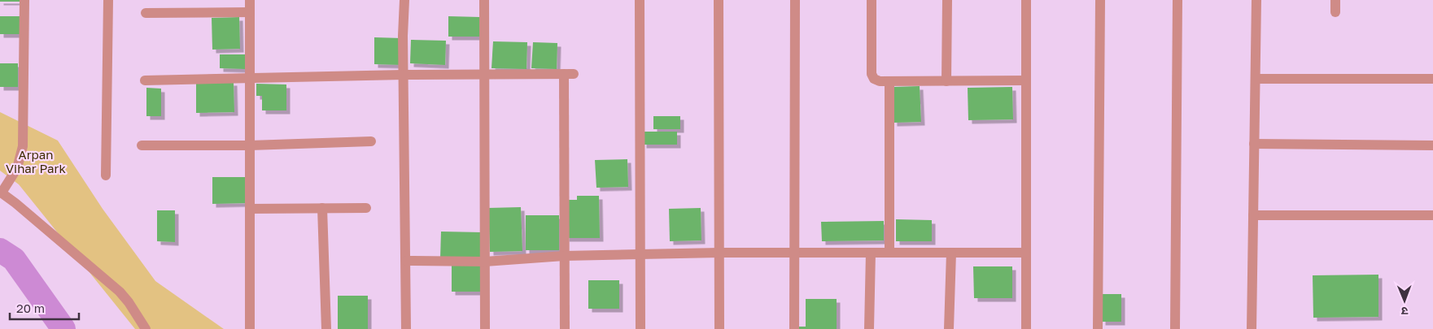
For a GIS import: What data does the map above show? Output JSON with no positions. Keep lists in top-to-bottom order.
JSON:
{
  "parks": ["Arpan Vihar Park"],
  "scale_bar": "20 m",
  "north": "bottom"
}
